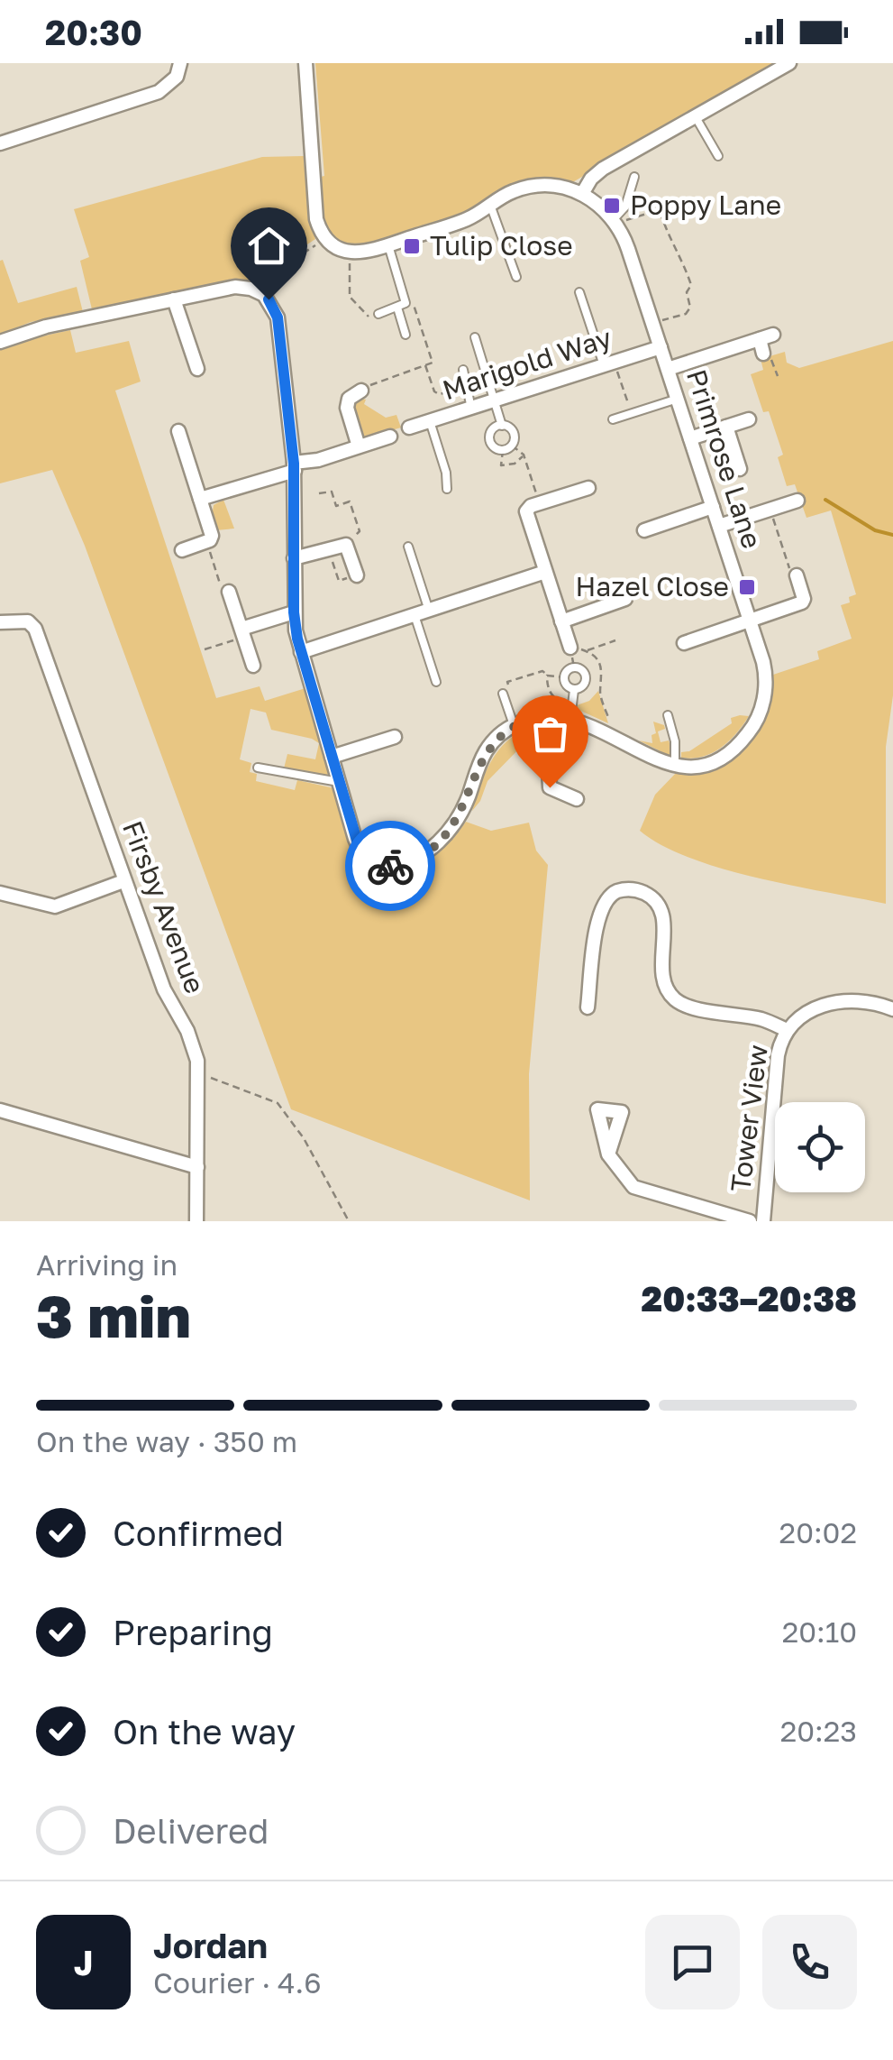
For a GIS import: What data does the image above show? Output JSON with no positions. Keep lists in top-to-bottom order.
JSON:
{
  "streets": {
    "street": [
      "Marigold Way",
      "Primrose Lane",
      "Firsby Avenue",
      "Tower View"
    ]
  },
  "crossings": [
    ["Marigold Way", "Primrose Lane"]
  ],
  "places": {
    "transit": ["Poppy Lane", "Tulip Close", "Hazel Close"]
  },
  "page": {
    "status": "20:30",
    "heading": ["3 min", "Arriving in", "20:33–20:38"],
    "panel": ["Jordan", "Courier · 4.6"],
    "bar": "On the way · 350 m",
    "list": [
      ["Confirmed", "20:02"],
      ["Preparing", "20:10"],
      ["On the way", "20:23"],
      "Delivered"
    ],
    "round": "J"
  }
}
